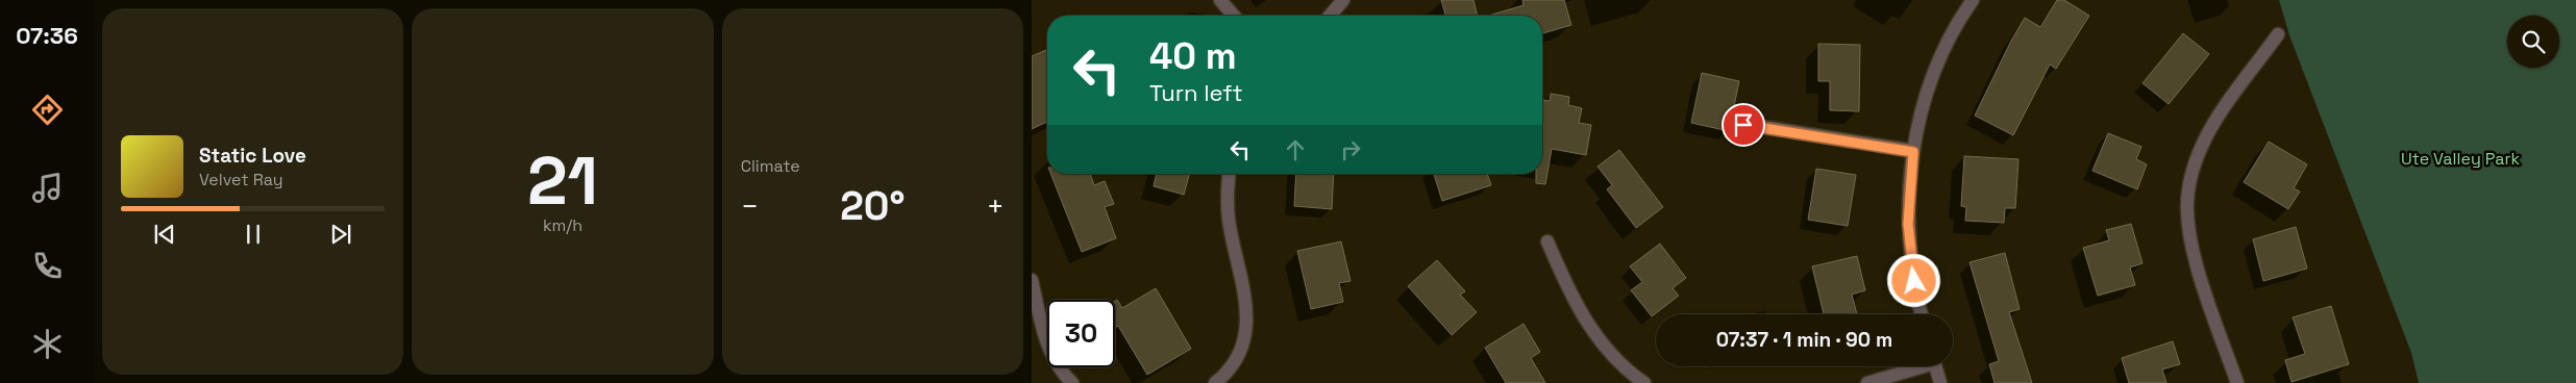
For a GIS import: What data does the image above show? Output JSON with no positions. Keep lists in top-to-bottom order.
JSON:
{
  "parks": ["Ute Valley Park"],
  "page": {
    "tabs": "07:36",
    "tile": [
      ["21", "km/h"],
      "Climate"
    ],
    "turn": ["40 m", "Turn left"],
    "song": ["Static Love", "Velvet Ray"],
    "heat": ["−", "20°", "+"],
    "limit": "30",
    "trip": "07:37 · 1 min · 90 m"
  }
}
